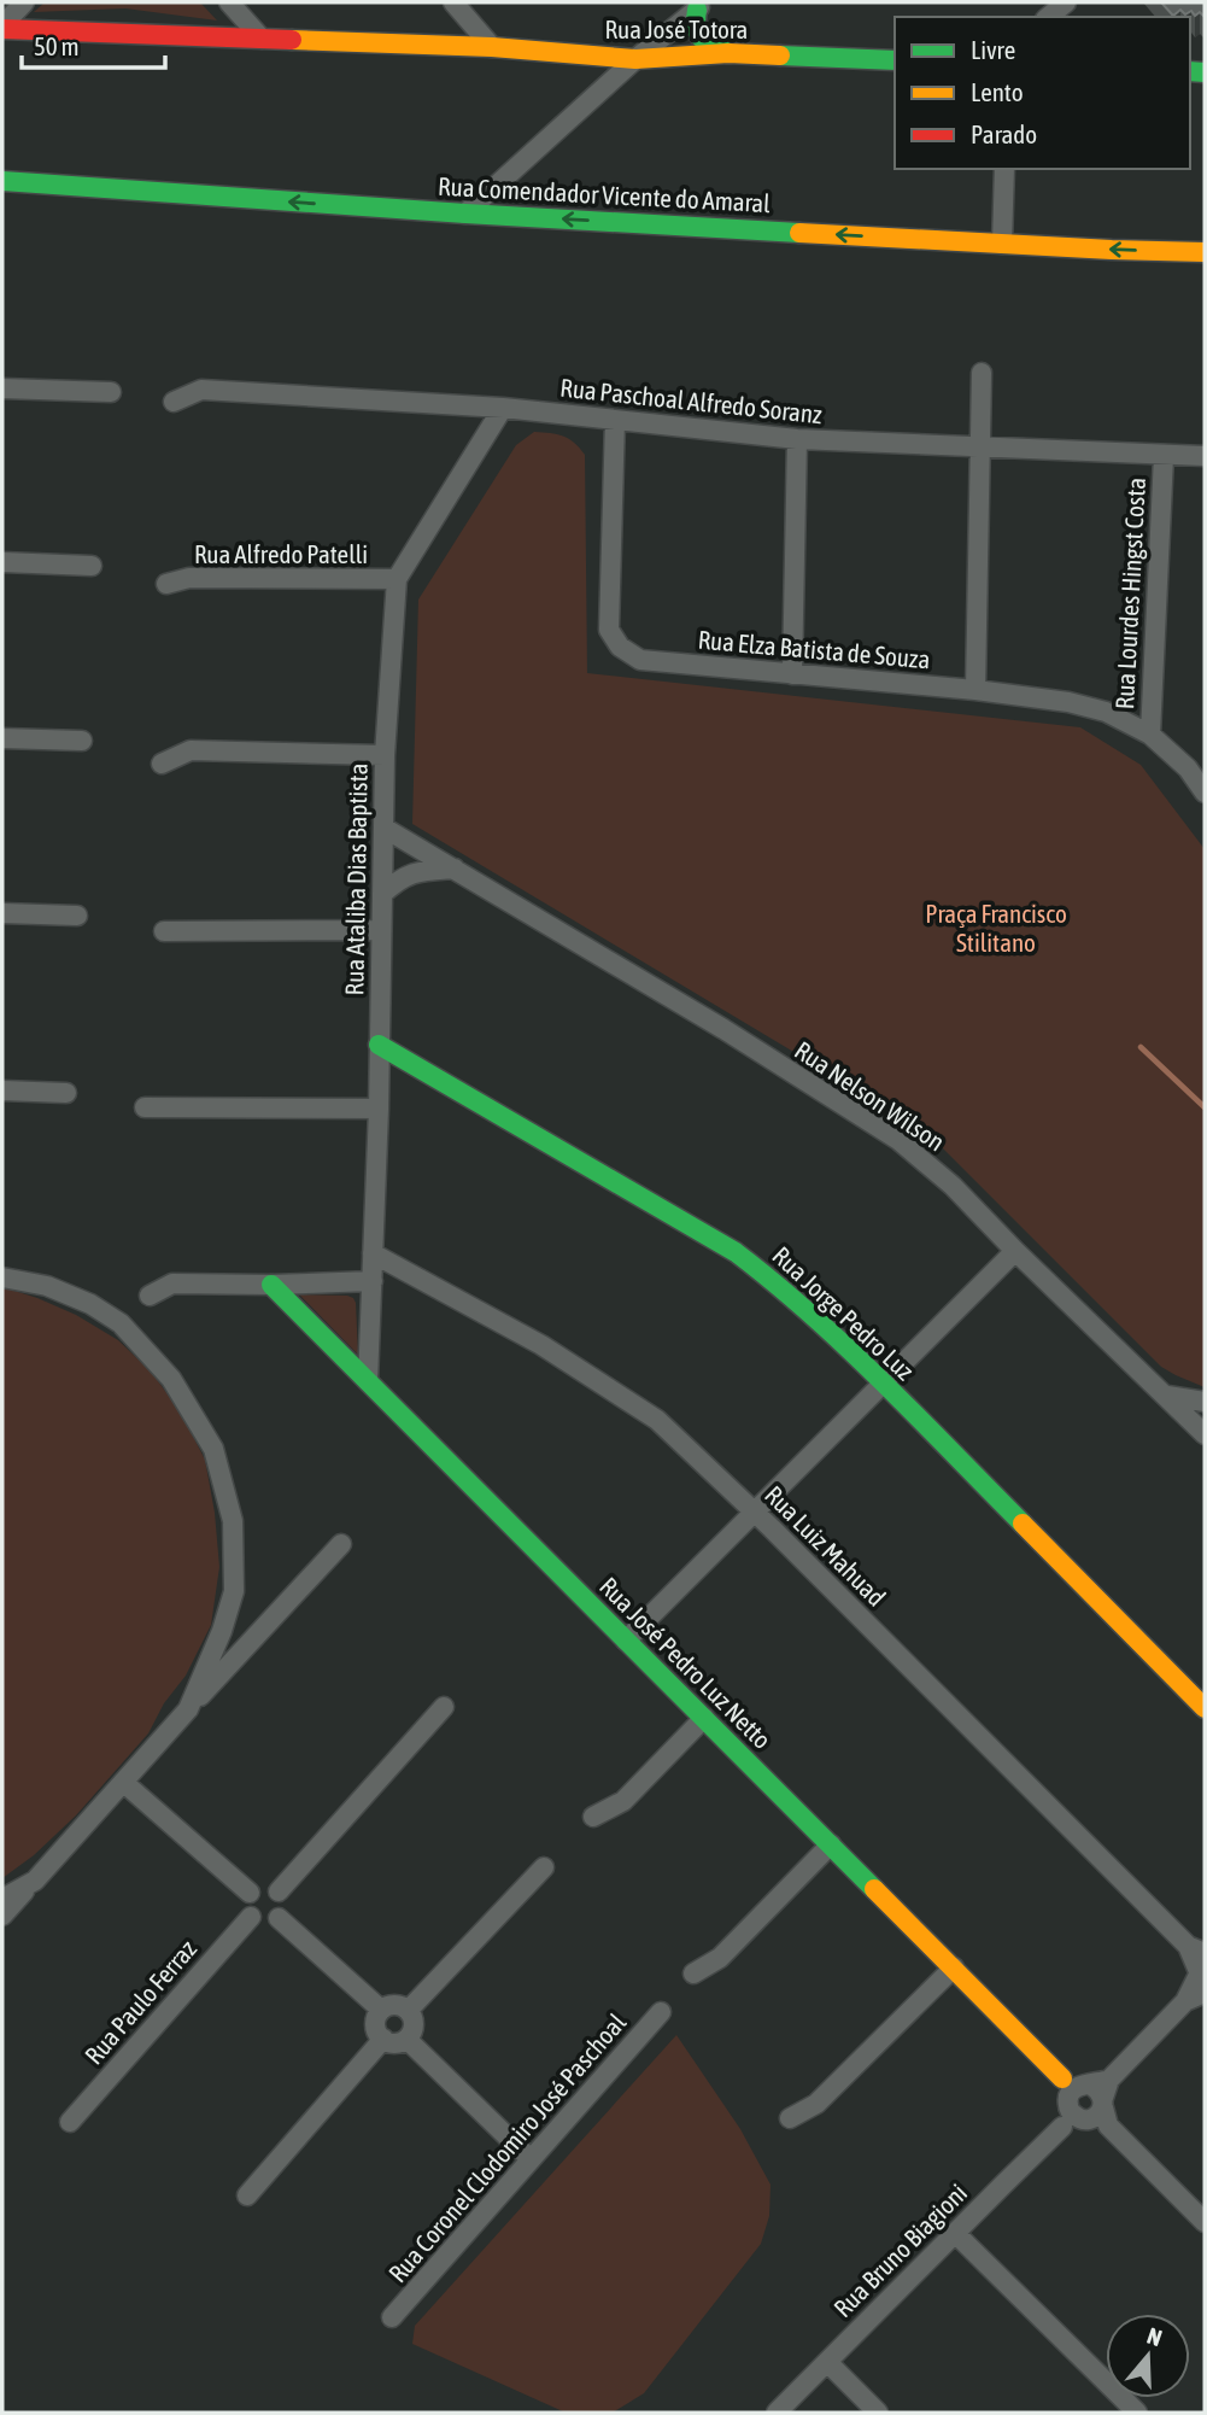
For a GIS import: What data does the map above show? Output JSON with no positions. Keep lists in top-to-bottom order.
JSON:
{
  "streets": {
    "street": [
      "Rua José Totora",
      "Rua Comendador Vicente do Amaral",
      "Rua Paschoal Alfredo Soranz",
      "Rua Alfredo Patelli",
      "Rua Lourdes Hingst Costa",
      "Rua Elza Batista de Souza",
      "Rua Ataliba Dias Baptista",
      "Rua Nelson Wilson",
      "Rua Jorge Pedro Luz",
      "Rua Luiz Mahuad",
      "Rua José Pedro Luz Netto",
      "Rua Paulo Ferraz",
      "Rua Coronel Clodomiro José Paschoal",
      "Rua Bruno Biagioni"
    ]
  },
  "crossings": [
    ["Rua Paschoal Alfredo Soranz", "Rua Lourdes Hingst Costa"],
    ["Rua Paschoal Alfredo Soranz", "Rua Elza Batista de Souza"],
    ["Rua Paschoal Alfredo Soranz", "Rua Ataliba Dias Baptista"],
    ["Rua Alfredo Patelli", "Rua Ataliba Dias Baptista"],
    ["Rua Lourdes Hingst Costa", "Rua Elza Batista de Souza"],
    ["Rua Ataliba Dias Baptista", "Rua Nelson Wilson"],
    ["Rua Ataliba Dias Baptista", "Rua Jorge Pedro Luz"],
    ["Rua Ataliba Dias Baptista", "Rua Luiz Mahuad"],
    ["Rua Ataliba Dias Baptista", "Rua José Pedro Luz Netto"],
    ["Rua Luiz Mahuad", "Rua Bruno Biagioni"],
    ["Rua José Pedro Luz Netto", "Rua Bruno Biagioni"]
  ],
  "one_way": ["Rua Comendador Vicente do Amaral"],
  "parks": ["Praça Francisco Stilitano"],
  "legend": ["Livre", "Lento", "Parado"],
  "scale_bar": "50 m",
  "north": "top"
}
